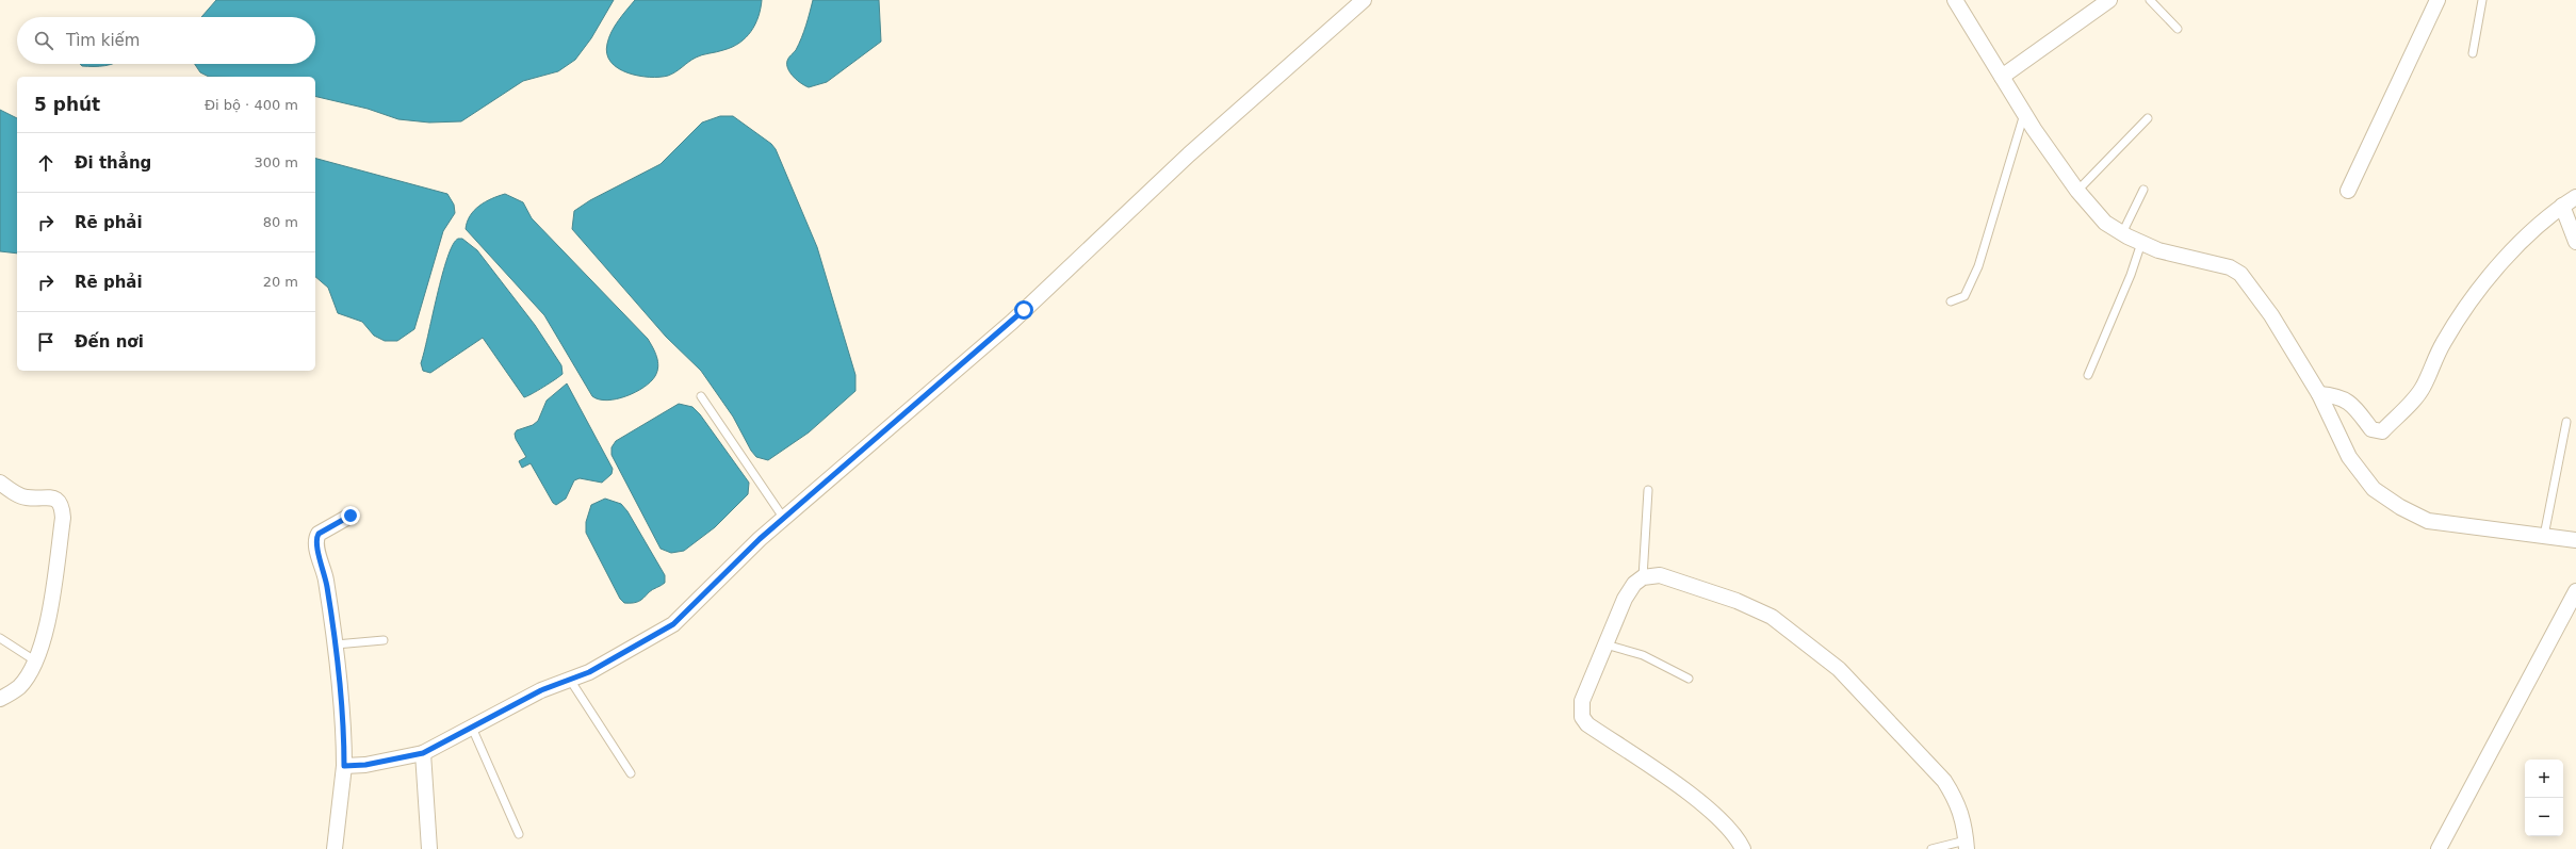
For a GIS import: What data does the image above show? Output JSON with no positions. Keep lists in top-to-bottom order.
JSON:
{
  "page": {
    "search": "Tìm kiếm",
    "heading": ["5 phút", "Đi bộ · 400 m"],
    "list": [
      ["Đi thẳng", "300 m"],
      ["Rẽ phải", "80 m"],
      ["Rẽ phải", "20 m"],
      "Đến nơi"
    ],
    "map_buttons": ["+", "−"]
  }
}
